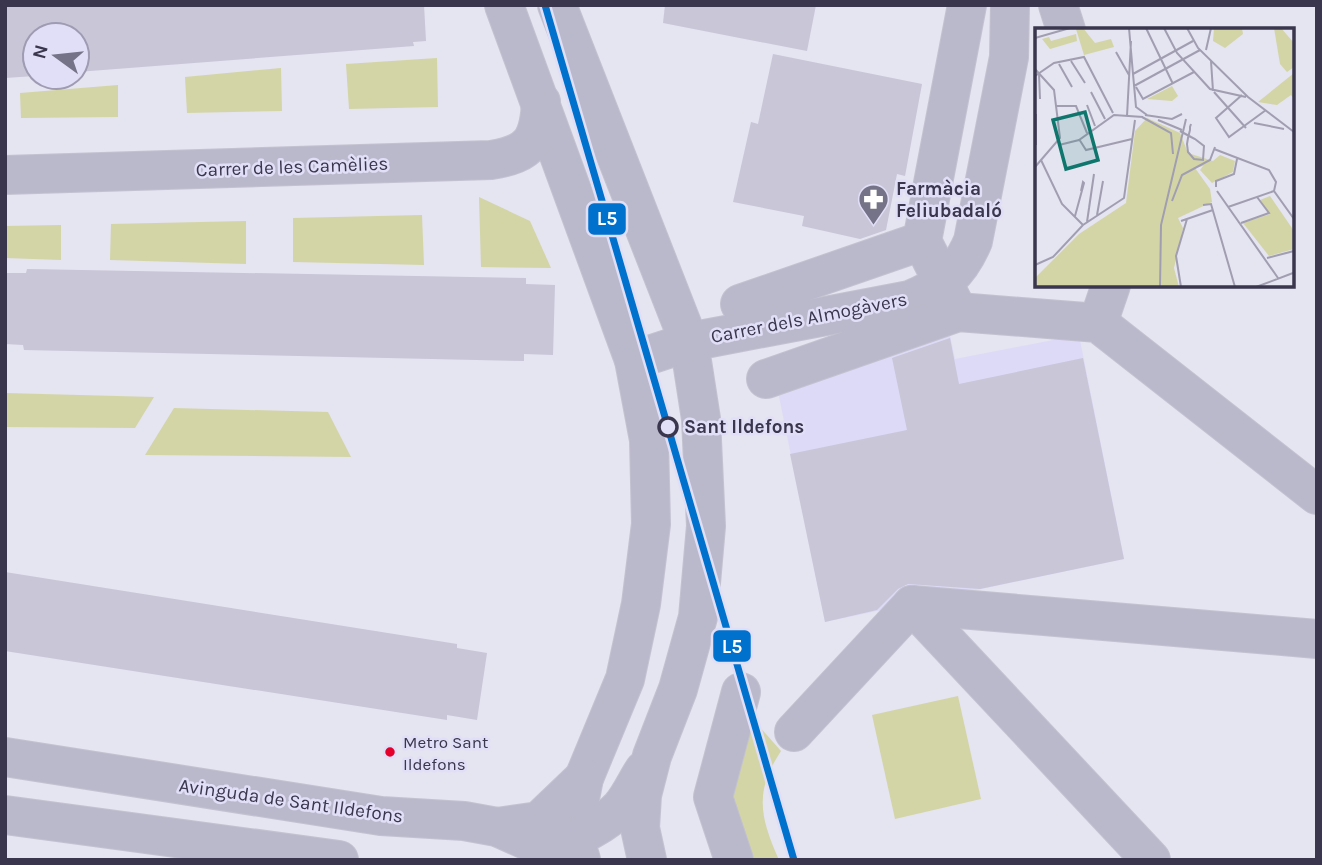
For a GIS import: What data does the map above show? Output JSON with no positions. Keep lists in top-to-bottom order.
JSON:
{
  "streets": {
    "street": ["Carrer de les Camèlies", "Carrer dels Almogàvers", "Avinguda de Sant Ildefons"]
  },
  "places": {
    "pharmacy": ["Farmàcia Feliubadaló"],
    "other": ["Sant Ildefons", "Metro Sant Ildefons"]
  },
  "lines": ["transit line L5"],
  "north": "left"
}
